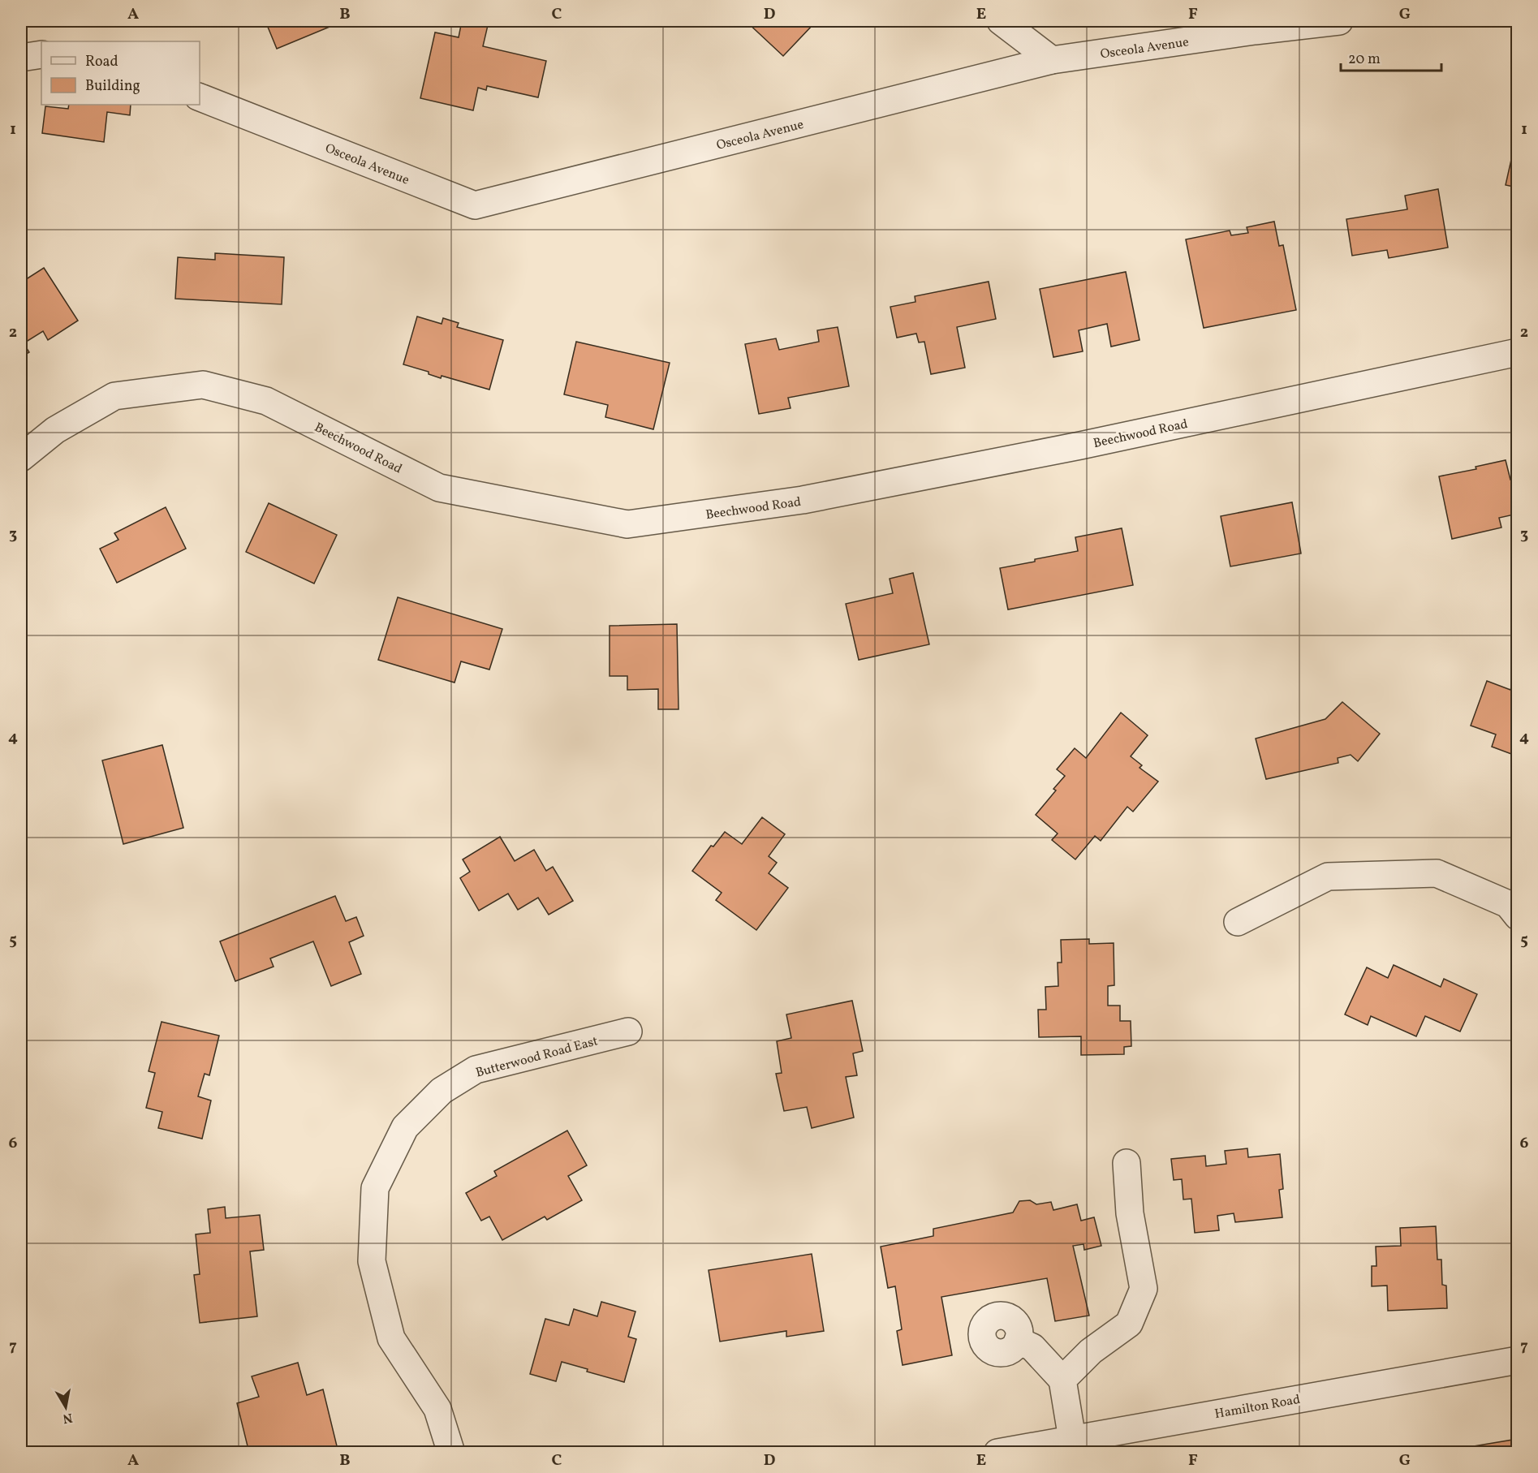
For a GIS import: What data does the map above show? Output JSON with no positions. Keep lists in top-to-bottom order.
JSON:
{
  "streets": {
    "street": [
      "Osceola Avenue",
      "Beechwood Road",
      "Butterwood Road East",
      "Hamilton Road"
    ]
  },
  "legend": ["Road", "Building"],
  "scale_bar": "20 m",
  "north": "bottom",
  "grid": {
    "columns": [
      "A",
      "B",
      "C",
      "D",
      "E",
      "F",
      "G"
    ],
    "rows": [
      "1",
      "2",
      "3",
      "4",
      "5",
      "6",
      "7"
    ]
  }
}
